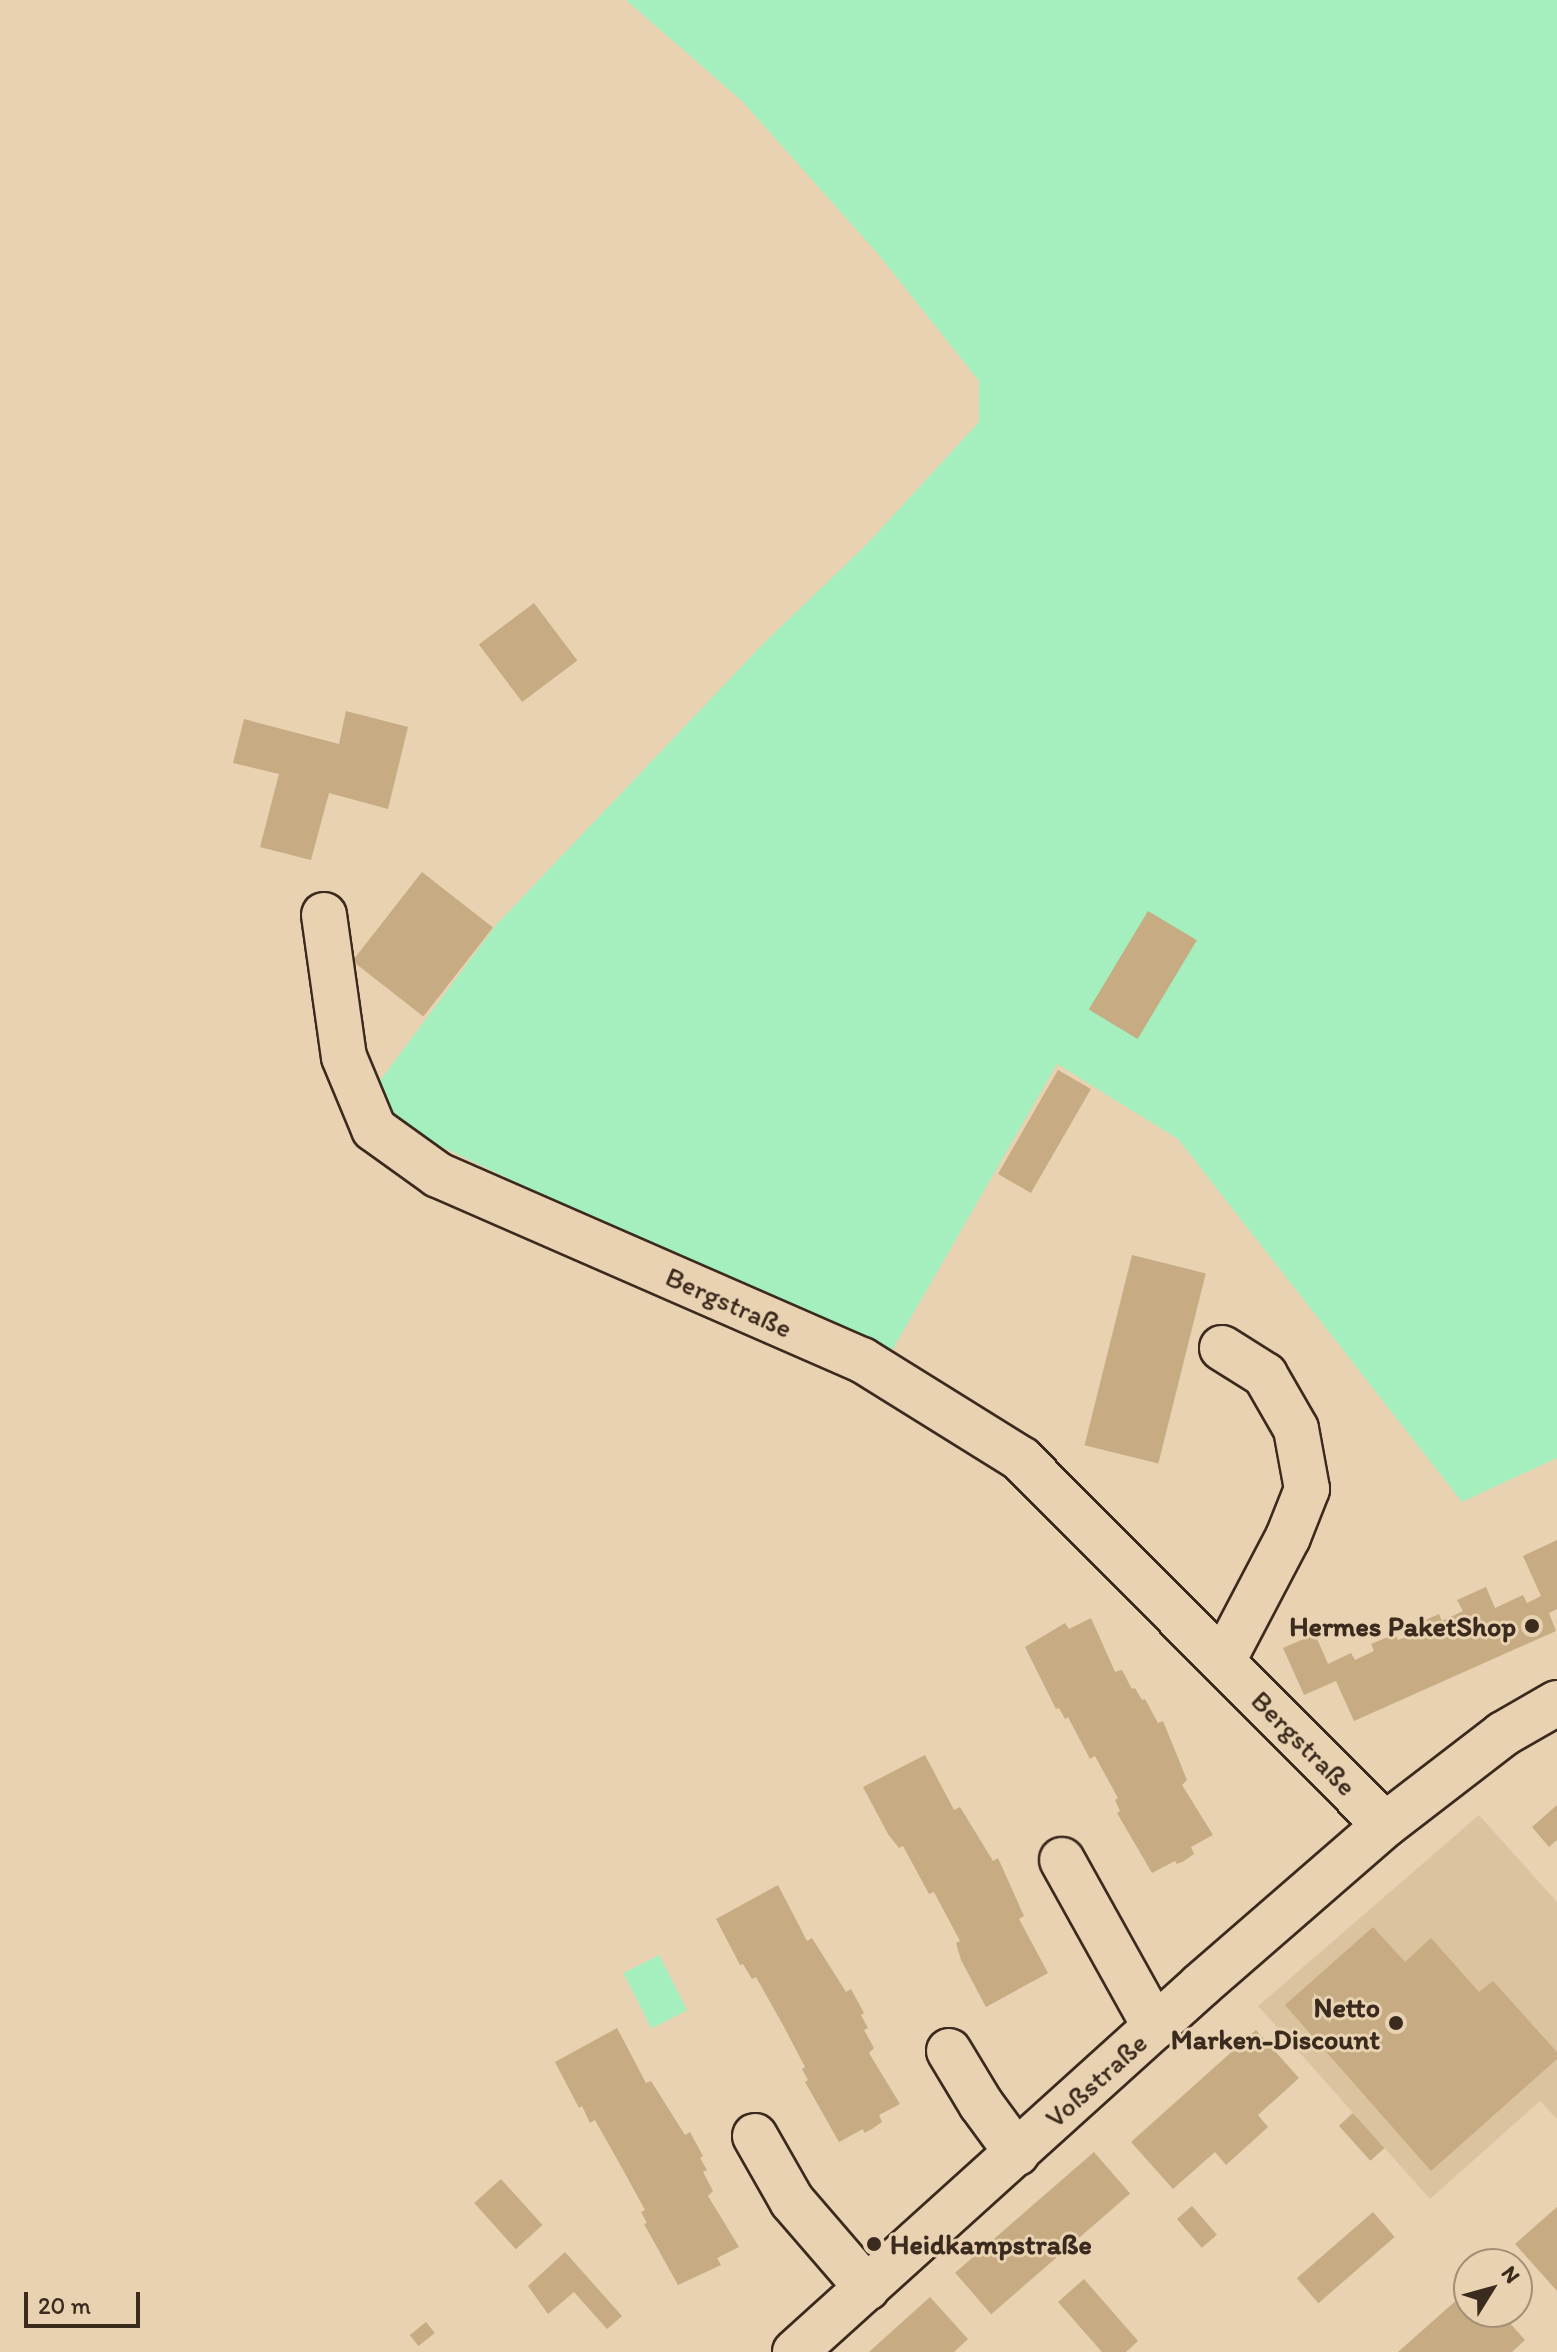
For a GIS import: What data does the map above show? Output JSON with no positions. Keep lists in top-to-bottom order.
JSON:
{
  "streets": {
    "street": ["Bergstraße", "Voßstraße"]
  },
  "crossings": [
    ["Bergstraße", "Voßstraße"]
  ],
  "places": ["Hermes PaketShop", "Netto Marken-Discount", "Heidkampstraße"],
  "scale_bar": "20 m",
  "north": "top right"
}
